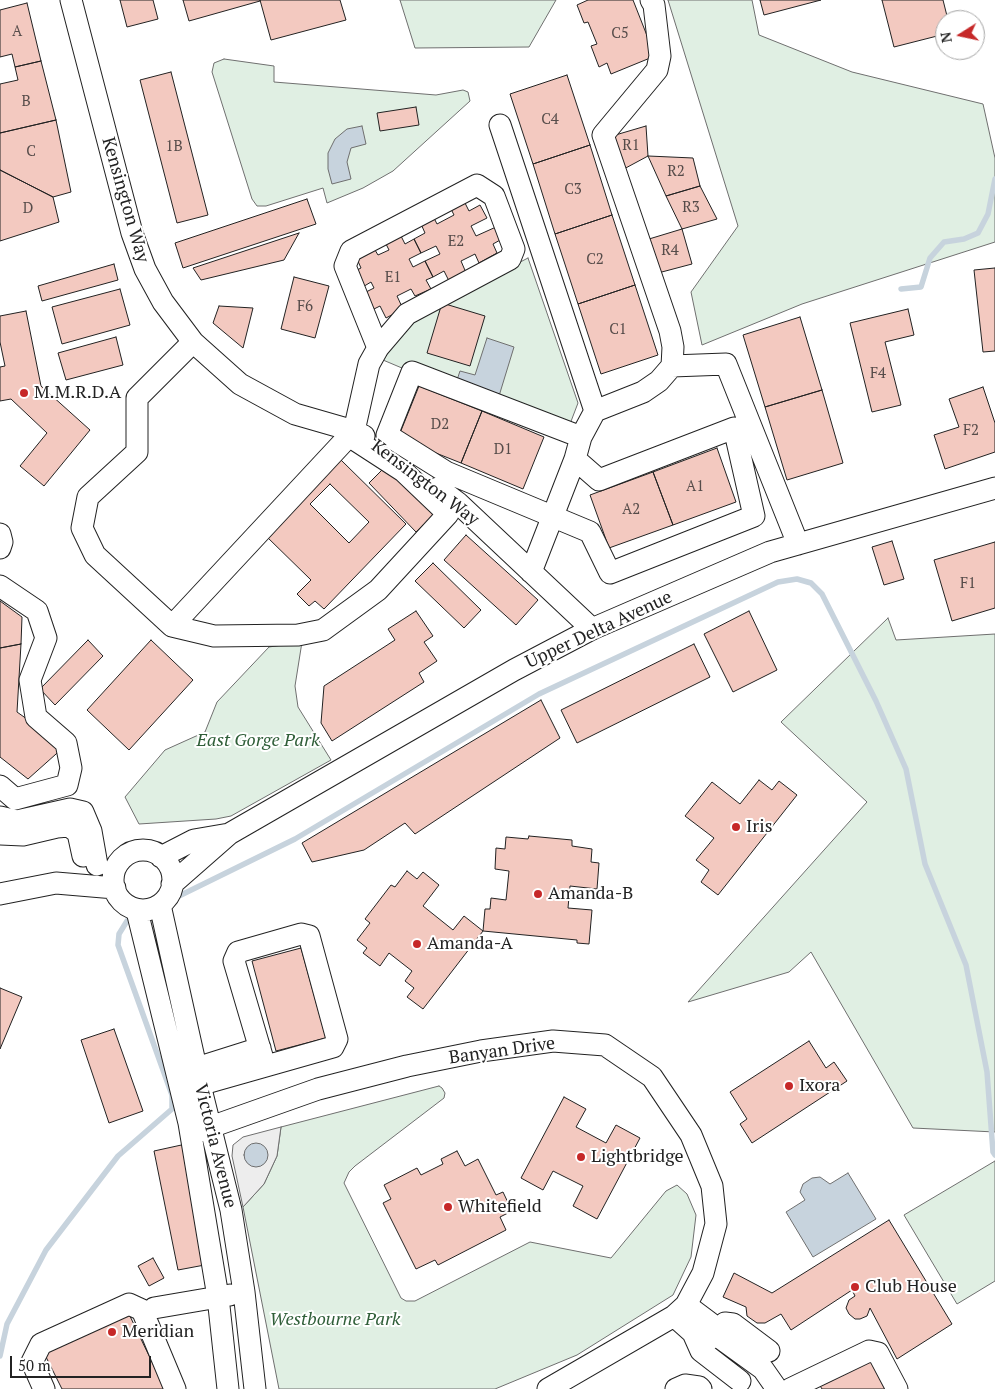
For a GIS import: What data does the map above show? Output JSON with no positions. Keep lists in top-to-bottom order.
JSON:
{
  "streets": {
    "street": [
      "Kensington Way",
      "Upper Delta Avenue",
      "Banyan Drive",
      "Victoria Avenue"
    ]
  },
  "crossings": [
    ["Kensington Way", "Upper Delta Avenue"],
    ["Upper Delta Avenue", "Victoria Avenue"],
    ["Banyan Drive", "Victoria Avenue"]
  ],
  "parks": ["East Gorge Park", "Westbourne Park"],
  "places": [
    "M.M.R.D.A",
    "Iris",
    "Amanda-B",
    "Amanda-A",
    "Ixora",
    "Lightbridge",
    "Whitefield",
    "Club House",
    "Meridian"
  ],
  "house_numbers": [
    "A",
    "C5",
    "B",
    "C4",
    "R1",
    "1B",
    "C",
    "R2",
    "C3",
    "R3",
    "D",
    "E2",
    "R4",
    "C2",
    "E1",
    "F6",
    "C1",
    "F4",
    "D2",
    "F2",
    "D1",
    "A1",
    "A2",
    "F1"
  ],
  "scale_bar": "50 m",
  "north": "left"
}
